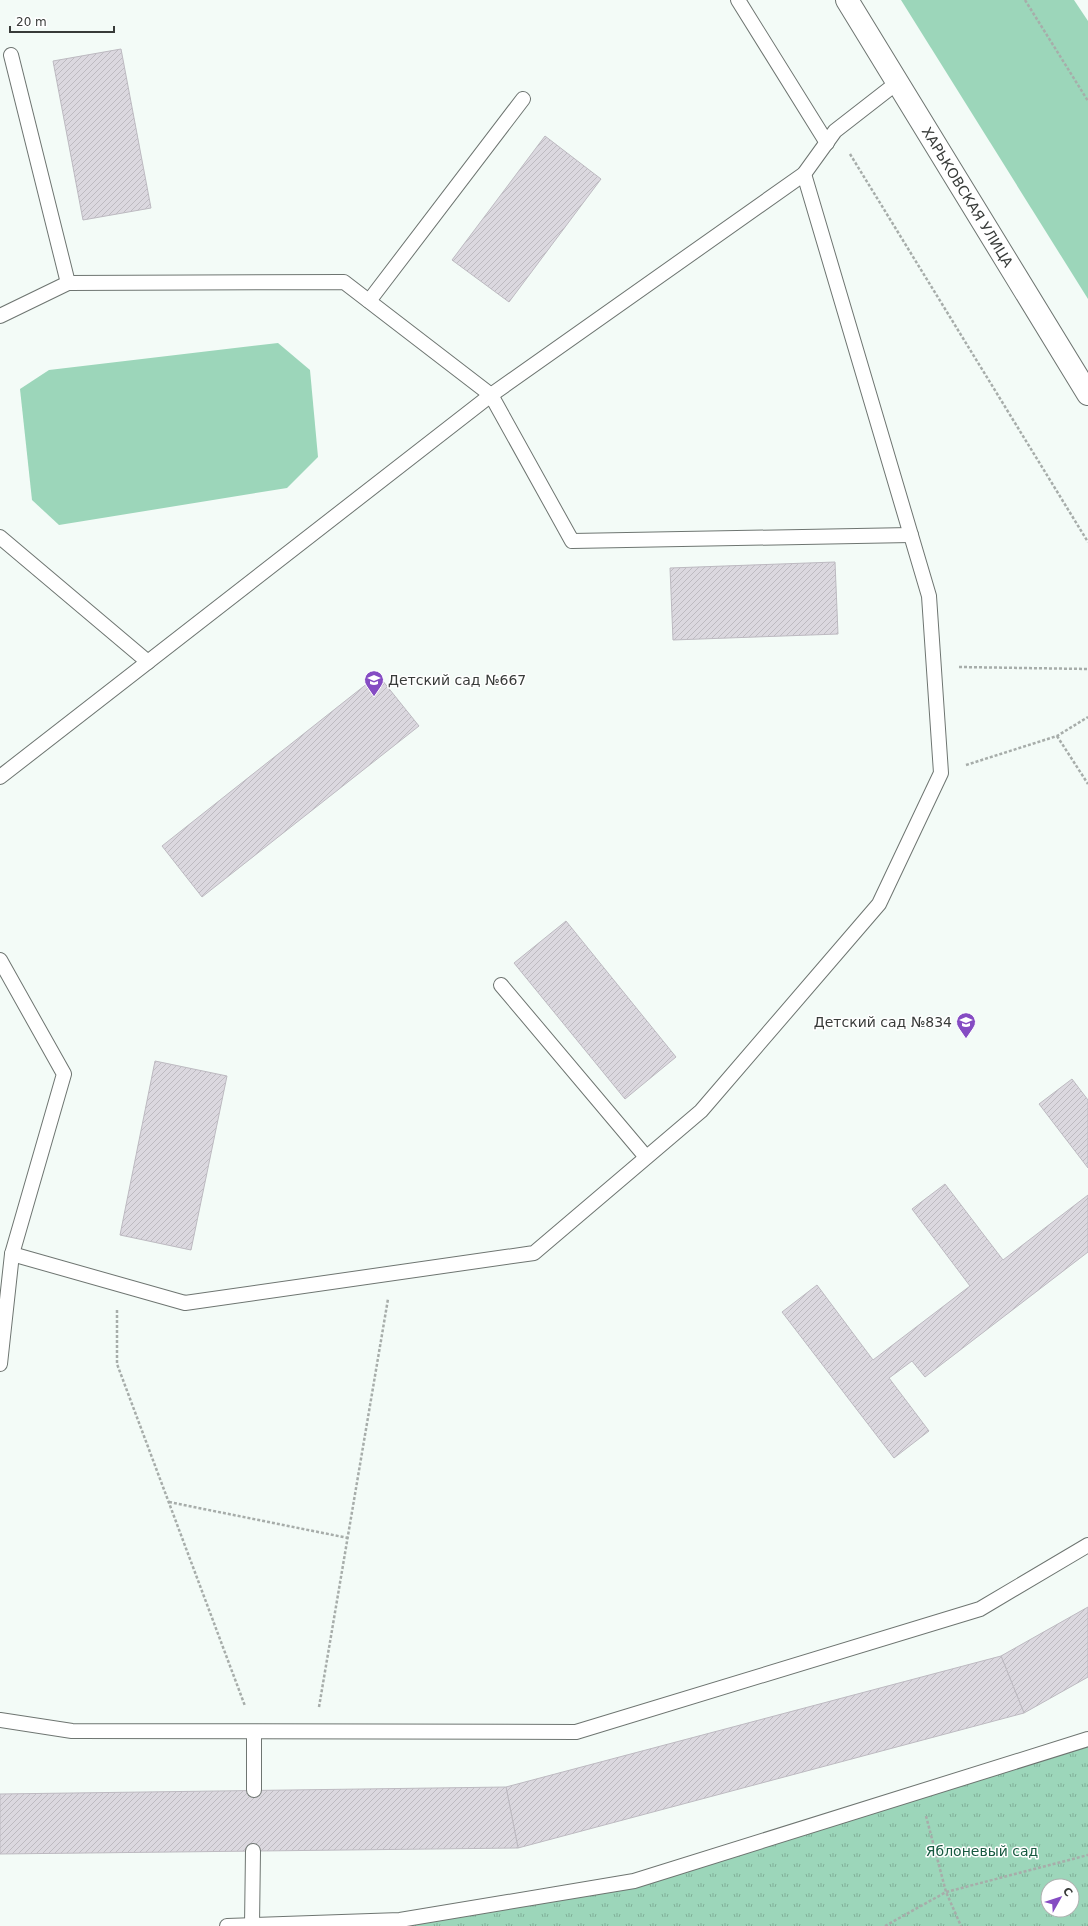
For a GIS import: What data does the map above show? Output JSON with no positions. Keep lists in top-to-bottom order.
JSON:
{
  "streets": {
    "street": ["ХАРЬКОВСКАЯ УЛИЦА"]
  },
  "parks": ["Яблоневый сад"],
  "places": {
    "school or university": ["Детский сад №667", "Детский сад №834"]
  },
  "scale_bar": "20 m",
  "north": "top right"
}
